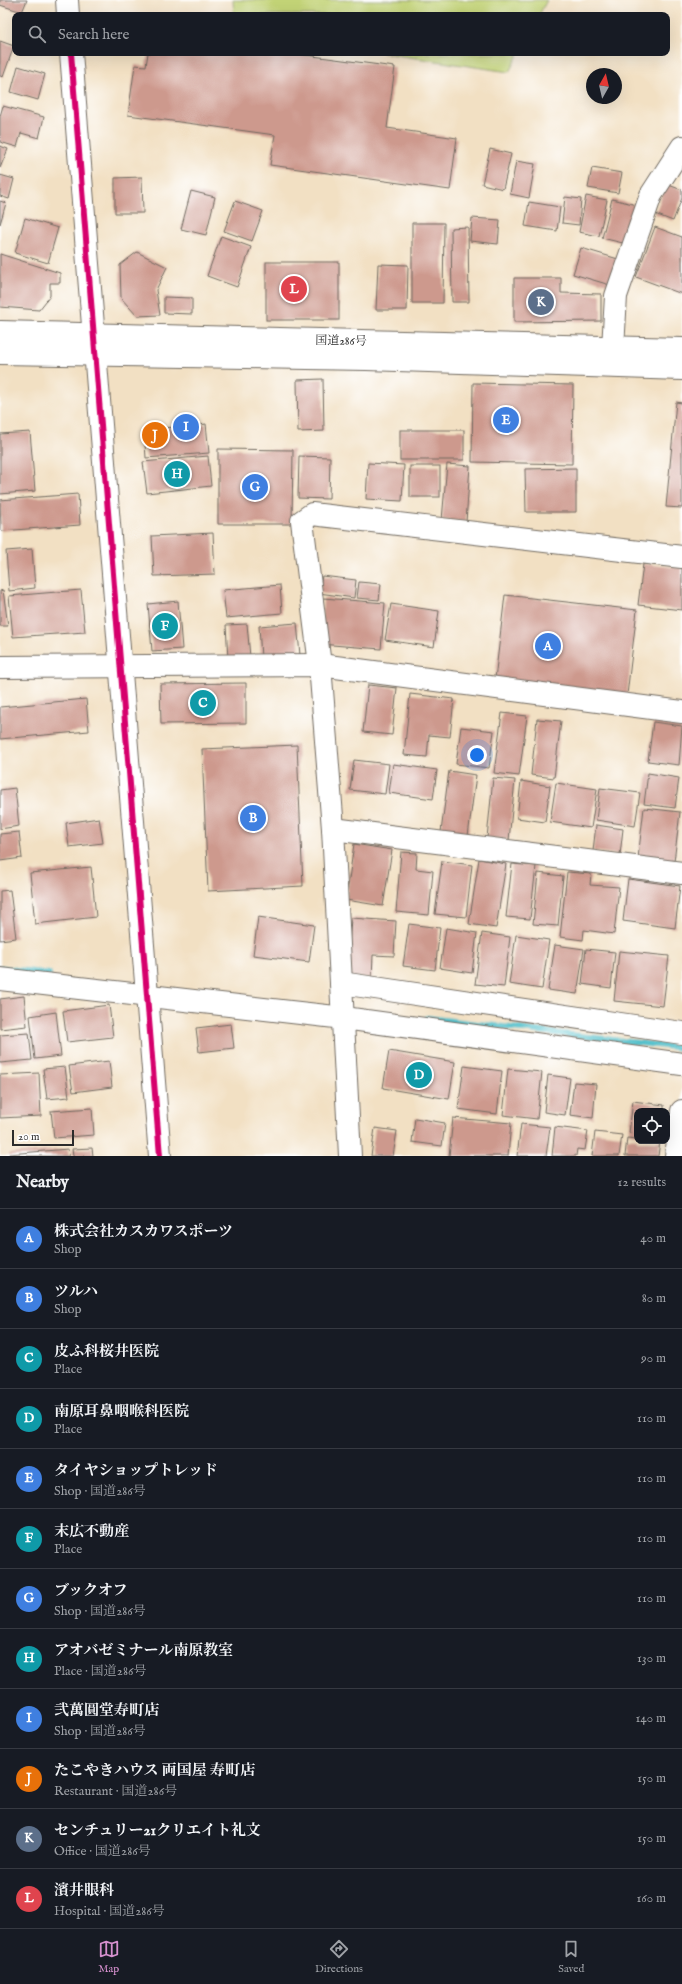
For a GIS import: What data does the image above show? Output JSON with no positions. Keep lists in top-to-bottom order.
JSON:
{
  "streets": {
    "main road": ["国道286号"]
  },
  "scale_bar": "20 m",
  "north": "top",
  "page": {
    "search": "Search here",
    "pins": [
      "L",
      "K",
      "E",
      "I",
      "J",
      "H",
      "G",
      "F",
      "A",
      "C",
      "B",
      "D"
    ],
    "scale": "20 m",
    "heading": ["Nearby", "12 results"],
    "list": [
      {
        "mark": "A",
        "name": "株式会社カスカワスポーツ",
        "note": "Shop",
        "value": "40 m"
      },
      {
        "mark": "B",
        "name": "ツルハ",
        "note": "Shop",
        "value": "80 m"
      },
      {
        "mark": "C",
        "name": "皮ふ科桜井医院",
        "note": "Place",
        "value": "90 m"
      },
      {
        "mark": "D",
        "name": "南原耳鼻咽喉科医院",
        "note": "Place",
        "value": "110 m"
      },
      {
        "mark": "E",
        "name": "タイヤショップトレッド",
        "note": "Shop · 国道286号",
        "value": "110 m"
      },
      {
        "mark": "F",
        "name": "末広不動産",
        "note": "Place",
        "value": "110 m"
      },
      {
        "mark": "G",
        "name": "ブックオフ",
        "note": "Shop · 国道286号",
        "value": "110 m"
      },
      {
        "mark": "H",
        "name": "アオバゼミナール南原教室",
        "note": "Place · 国道286号",
        "value": "130 m"
      },
      {
        "mark": "I",
        "name": "弐萬圓堂寿町店",
        "note": "Shop · 国道286号",
        "value": "140 m"
      },
      {
        "mark": "J",
        "name": "たこやきハウス 両国屋 寿町店",
        "note": "Restaurant · 国道286号",
        "value": "150 m"
      },
      {
        "mark": "K",
        "name": "センチュリー21クリエイト礼文",
        "note": "Office · 国道286号",
        "value": "150 m"
      },
      {
        "mark": "L",
        "name": "濱井眼科",
        "note": "Hospital · 国道286号",
        "value": "160 m"
      }
    ],
    "nav": ["Map", "Directions", "Saved"]
  }
}
